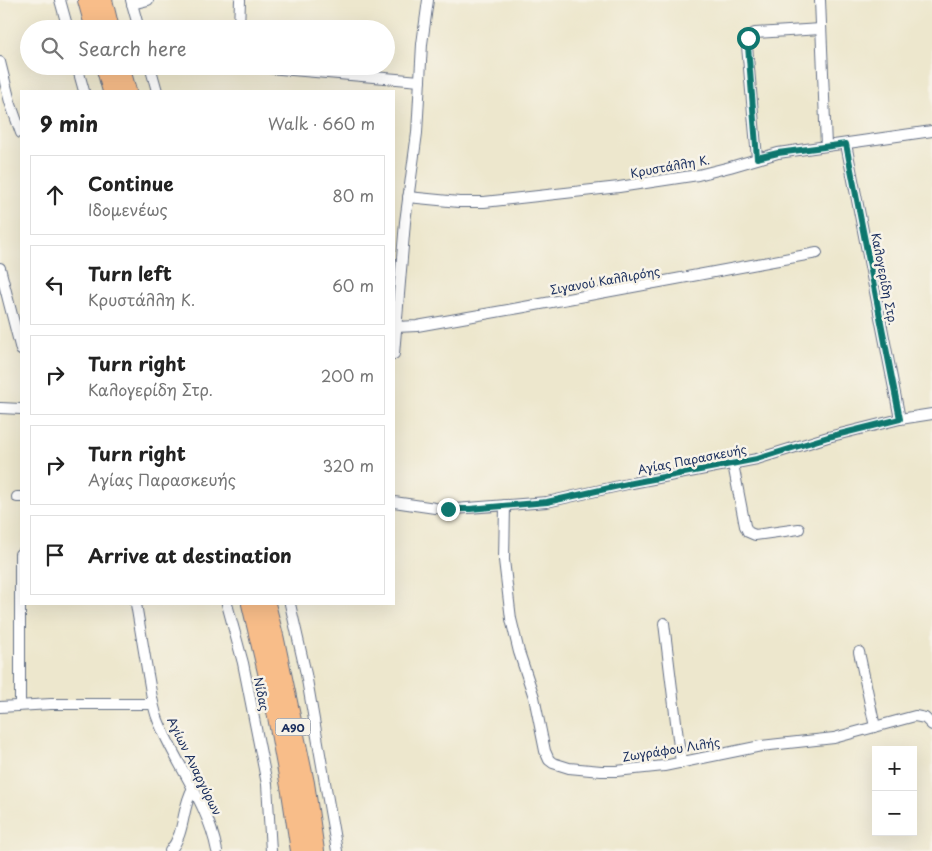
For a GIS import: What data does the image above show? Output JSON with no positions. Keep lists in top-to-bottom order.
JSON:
{
  "streets": {
    "highway": ["Α90"],
    "street": [
      "Κρυστάλλη Κ.",
      "Καλογερίδη Στρ.",
      "Σιγανού Καλλιρόης",
      "Αγίας Παρασκευής",
      "Νίδας",
      "Ζωγράφου Λιλής",
      "Αγίων Αναργύρων"
    ]
  },
  "crossings": [
    ["Κρυστάλλη Κ.", "Καλογερίδη Στρ."],
    ["Καλογερίδη Στρ.", "Αγίας Παρασκευής"],
    ["Αγίας Παρασκευής", "Ζωγράφου Λιλής"]
  ],
  "page": {
    "search": "Search here",
    "heading": ["9 min", "Walk · 660 m"],
    "list": [
      ["Continue", "Ιδομενέως", "80 m"],
      ["Turn left", "Κρυστάλλη Κ.", "60 m"],
      ["Turn right", "Καλογερίδη Στρ.", "200 m"],
      ["Turn right", "Αγίας Παρασκευής", "320 m"],
      "Arrive at destination"
    ],
    "map_buttons": ["+", "−"]
  }
}
